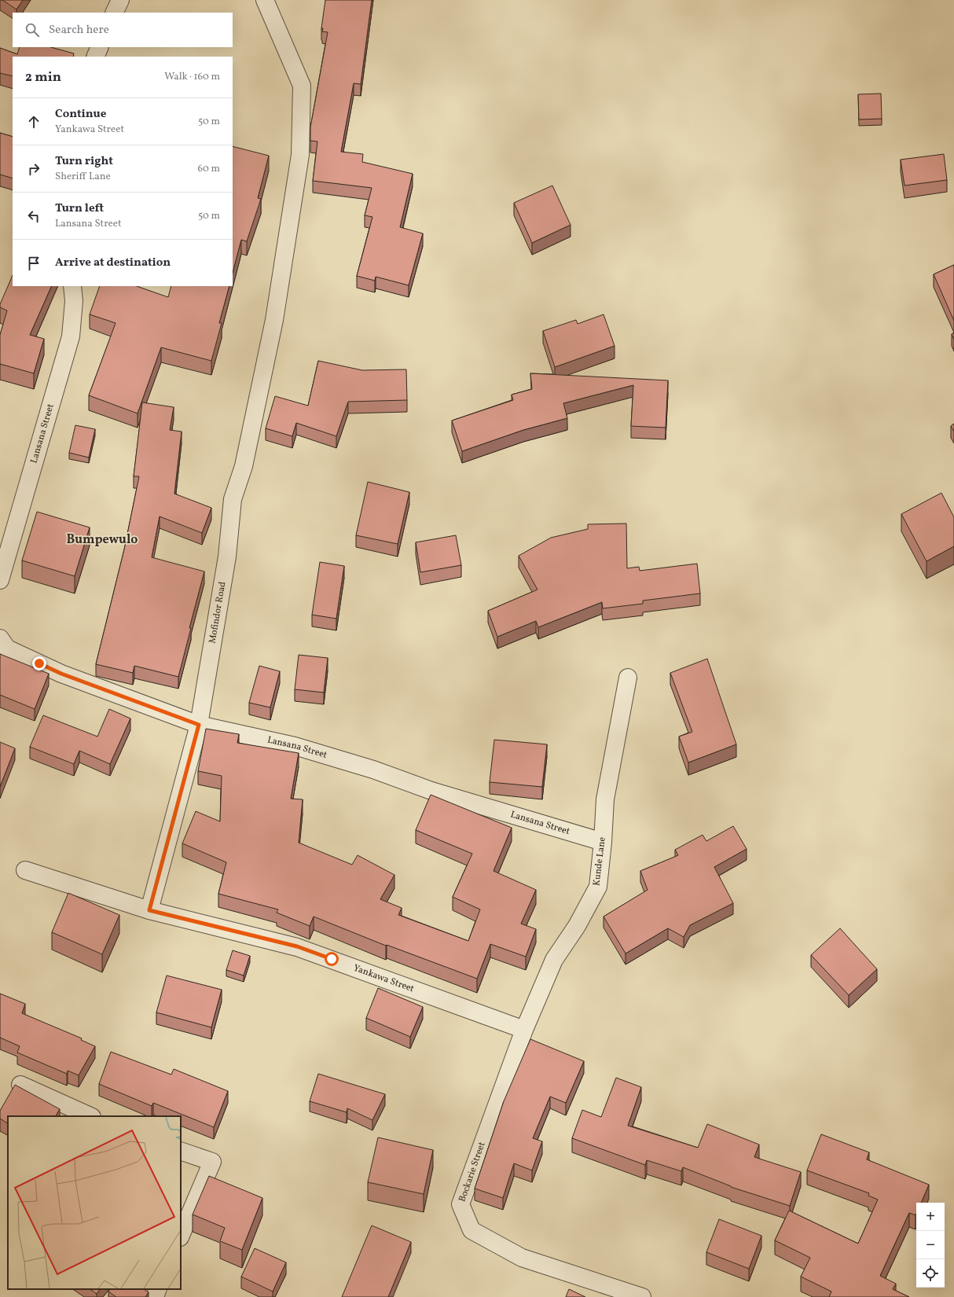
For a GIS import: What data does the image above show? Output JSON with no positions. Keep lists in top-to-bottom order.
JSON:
{
  "streets": {
    "street": [
      "Lansana Street",
      "Mofindor Road",
      "Kunde Lane",
      "Yankawa Street",
      "Bockarie Street"
    ]
  },
  "crossings": [
    ["Lansana Street", "Mofindor Road"],
    ["Lansana Street", "Kunde Lane"],
    ["Mofindor Road", "Yankawa Street"],
    ["Kunde Lane", "Yankawa Street"],
    ["Kunde Lane", "Bockarie Street"],
    ["Yankawa Street", "Bockarie Street"]
  ],
  "districts": ["Bumpewulo"],
  "page": {
    "search": "Search here",
    "heading": ["2 min", "Walk · 160 m"],
    "list": [
      ["Continue", "Yankawa Street", "50 m"],
      ["Turn right", "Sheriff Lane", "60 m"],
      ["Turn left", "Lansana Street", "50 m"],
      "Arrive at destination"
    ],
    "map_buttons": ["+", "−"]
  }
}
